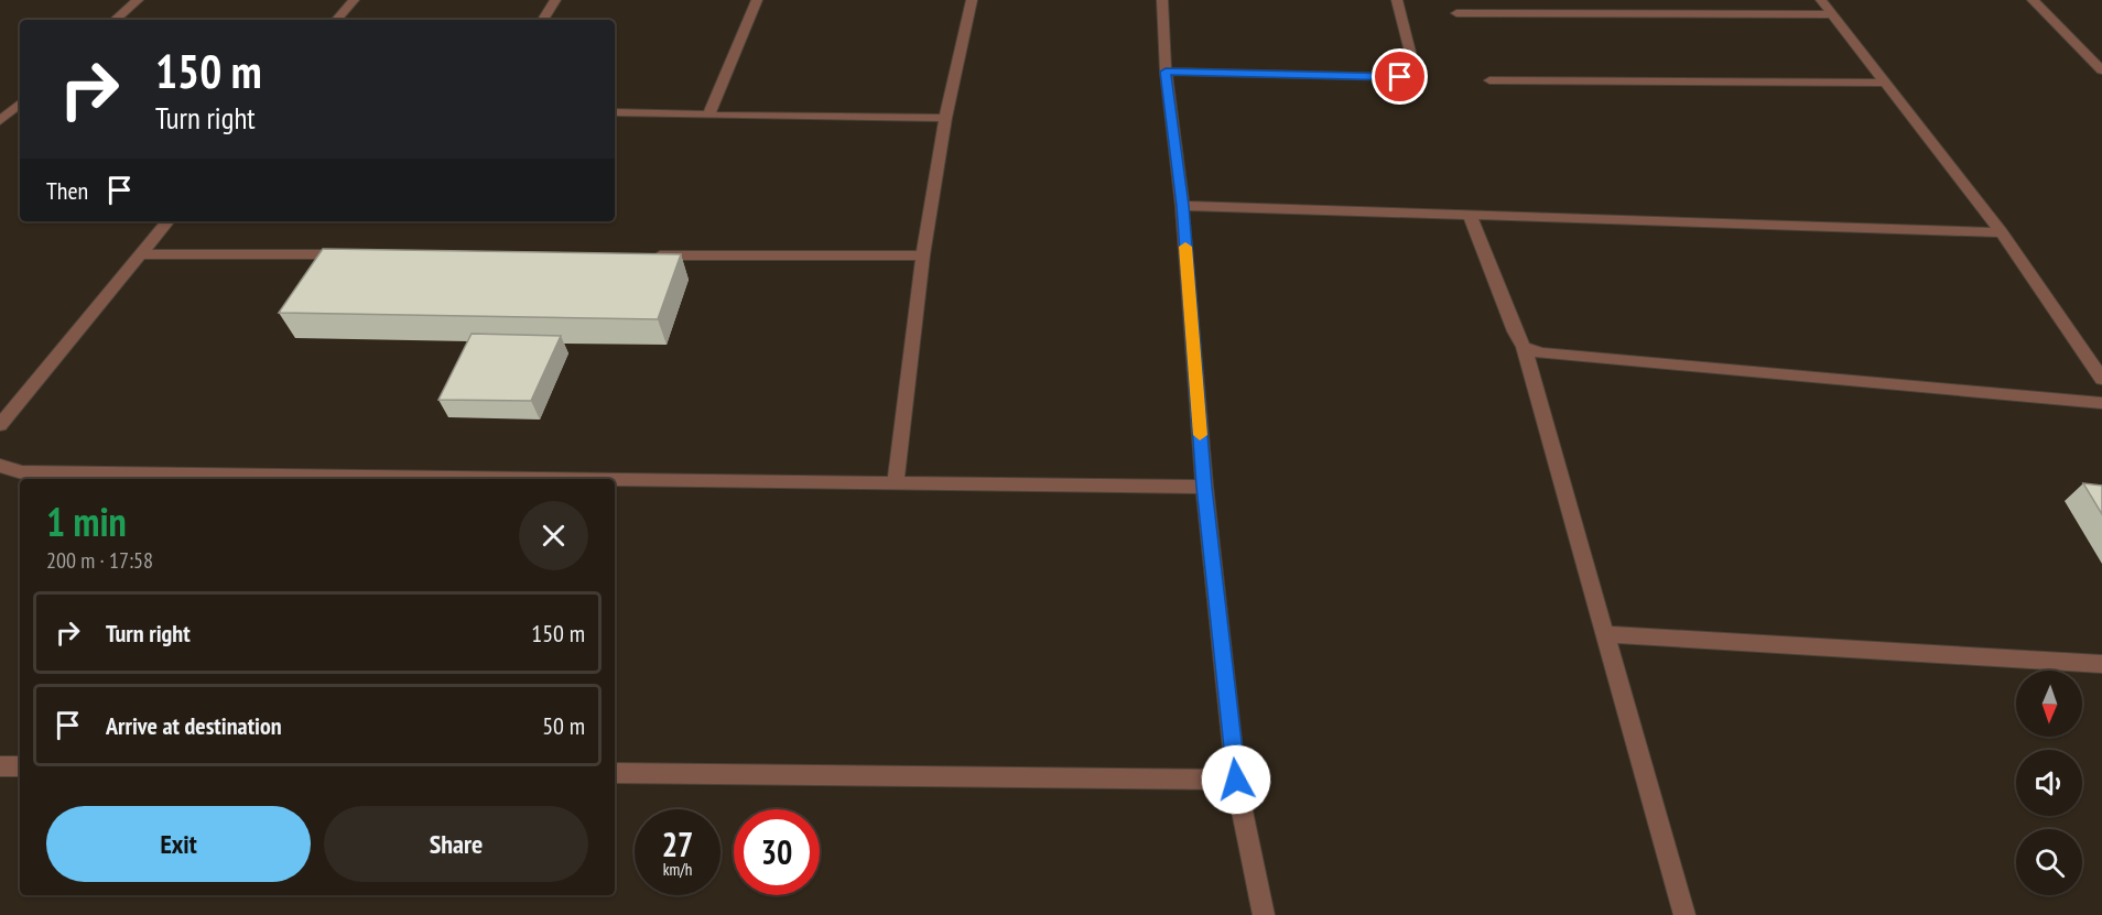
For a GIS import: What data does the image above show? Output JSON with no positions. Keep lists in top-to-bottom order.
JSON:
{
  "north": "bottom",
  "page": {
    "turn": ["150 m", "Turn right"],
    "then": "Then",
    "heading": ["1 min", "200 m · 17:58"],
    "list": [
      {
        "name": "Turn right",
        "value": "150 m"
      },
      {
        "name": "Arrive at destination",
        "value": "50 m"
      }
    ],
    "buttons": ["Exit", "Share"],
    "speed": "27 km/h",
    "limit": "30"
  }
}
